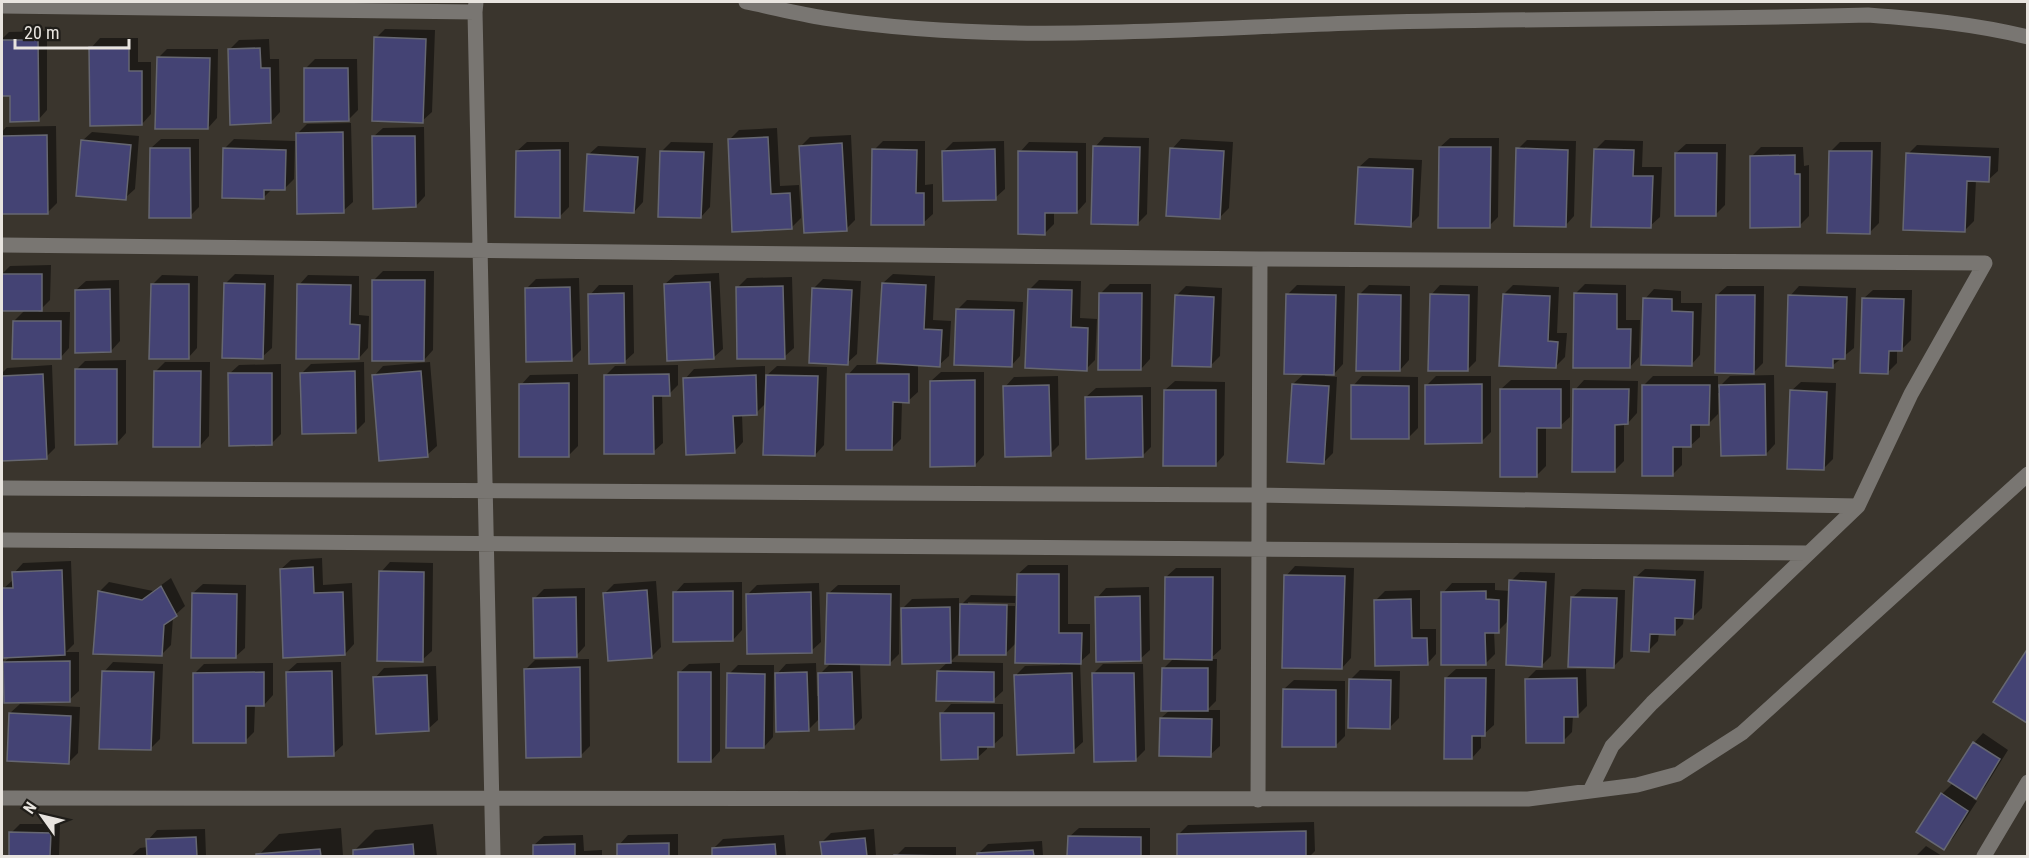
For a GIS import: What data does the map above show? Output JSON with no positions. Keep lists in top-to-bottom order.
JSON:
{
  "scale_bar": "20 m",
  "north": "top left"
}
